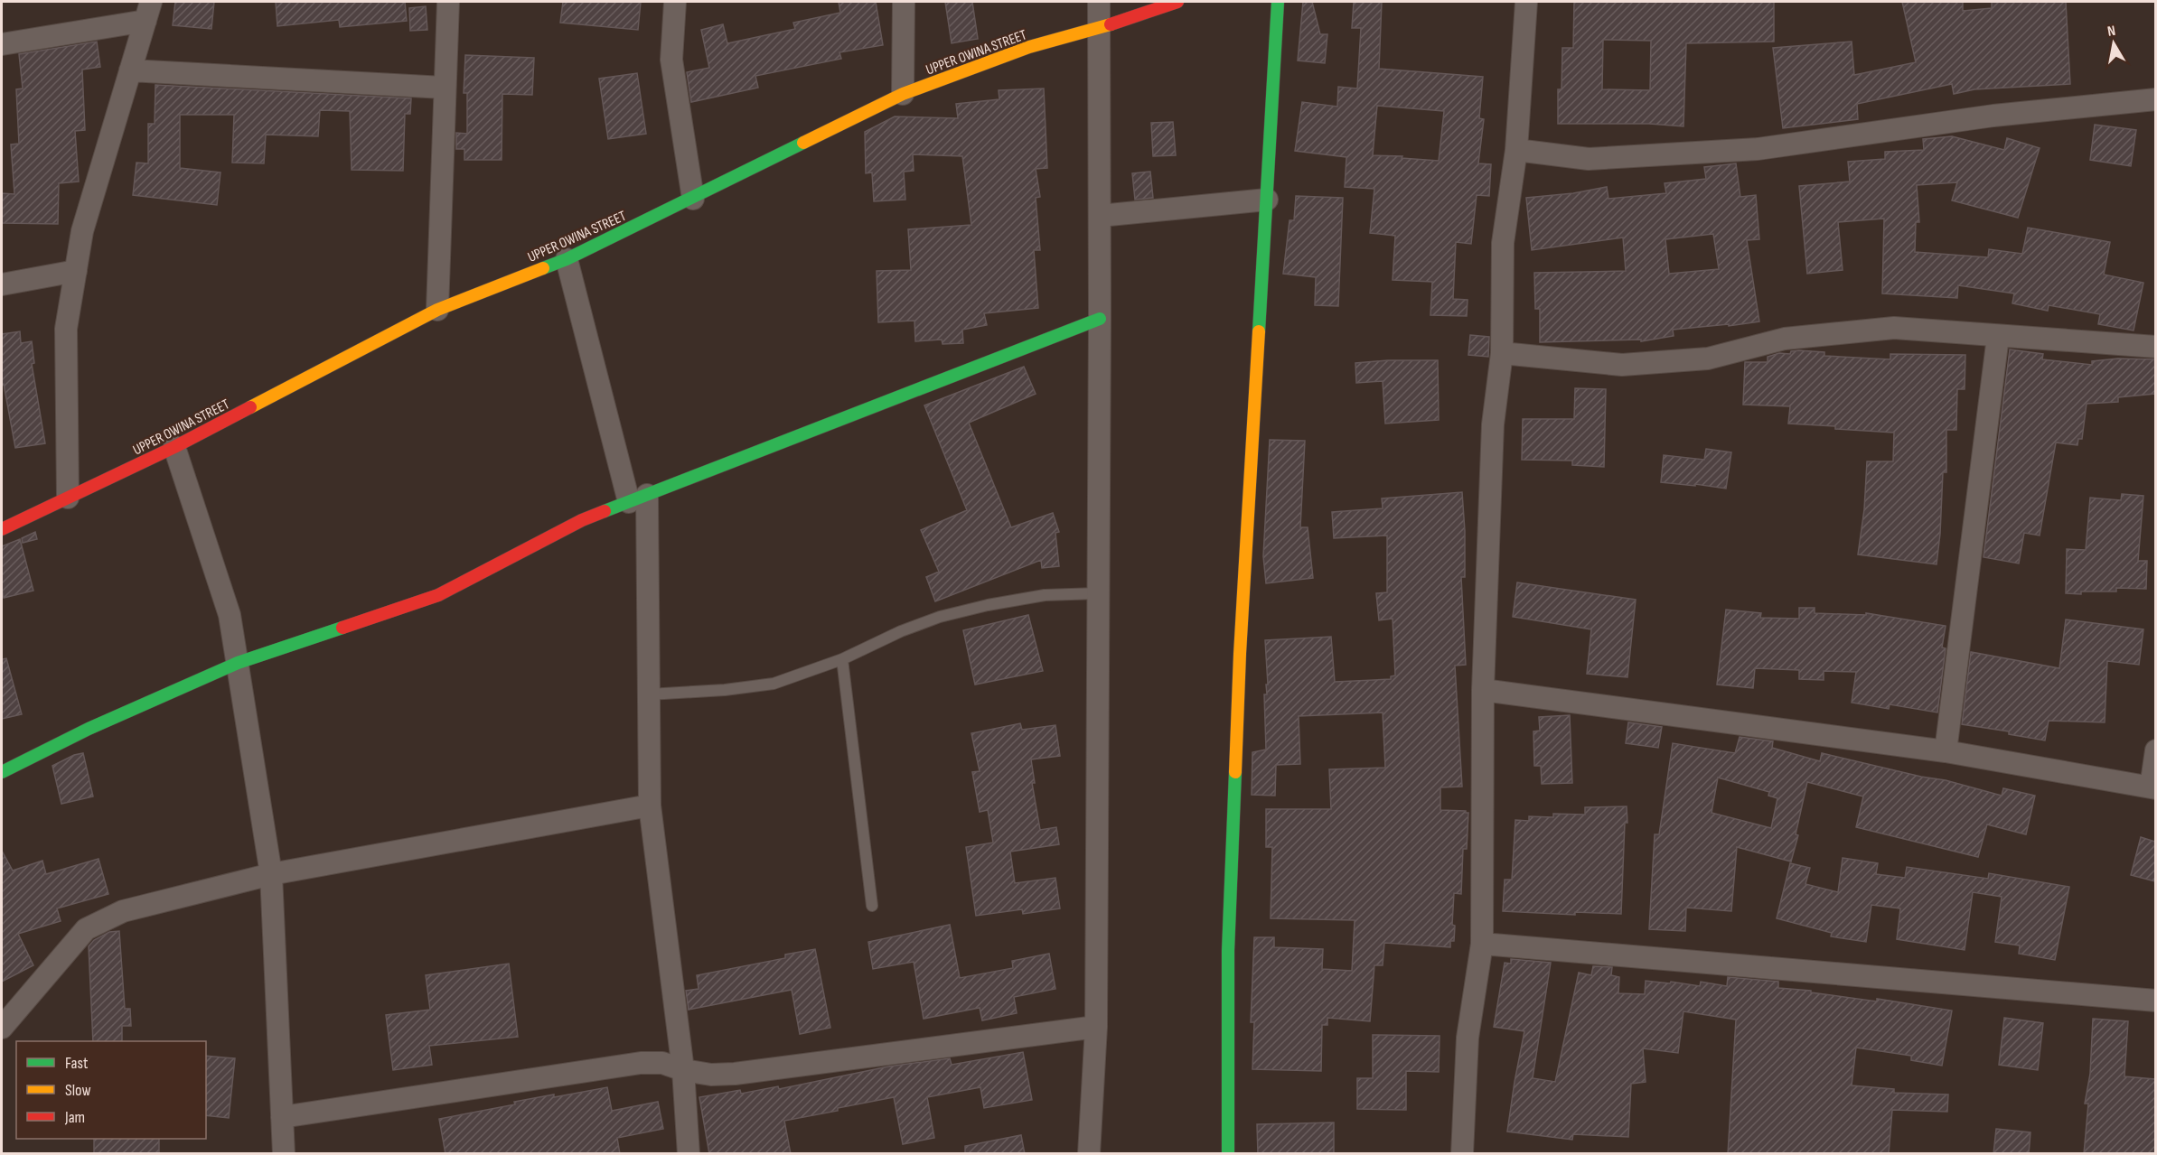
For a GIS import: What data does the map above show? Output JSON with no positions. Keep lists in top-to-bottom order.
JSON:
{
  "streets": {
    "street": ["UPPER OWINA STREET"]
  },
  "legend": ["Fast", "Slow", "Jam"],
  "north": "top"
}
